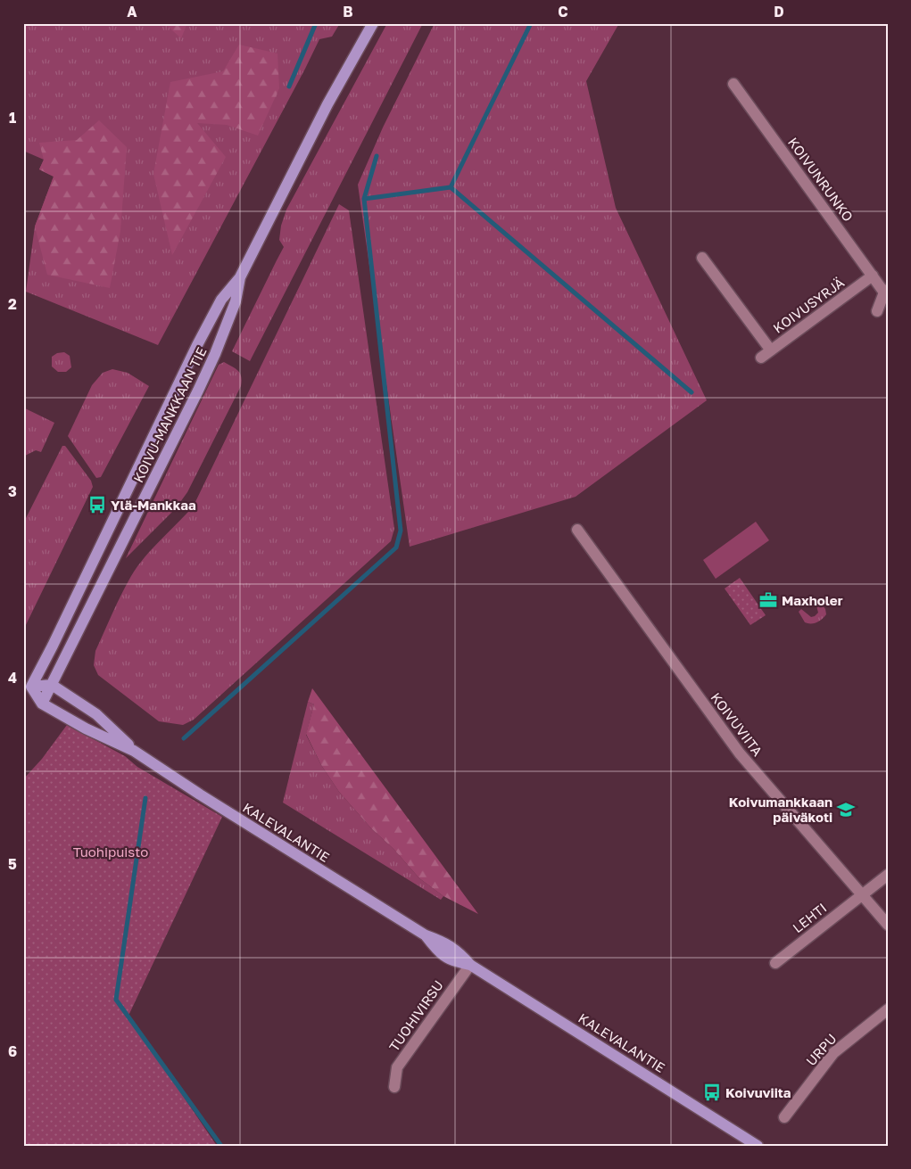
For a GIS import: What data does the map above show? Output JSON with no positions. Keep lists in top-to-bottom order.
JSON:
{
  "streets": {
    "main road": ["KOIVU-MANKKAAN TIE", "KALEVALANTIE"],
    "street": [
      "KOIVUNRUNKO",
      "KOIVUSYRJÄ",
      "KOIVUVIITA",
      "LEHTI",
      "TUOHIVIRSU",
      "URPU"
    ]
  },
  "crossings": [
    ["KOIVUNRUNKO", "KOIVUSYRJÄ"],
    ["KOIVU-MANKKAAN TIE", "KALEVALANTIE"],
    ["KOIVUVIITA", "LEHTI"],
    ["KALEVALANTIE", "TUOHIVIRSU"]
  ],
  "parks": ["Tuohipuisto"],
  "places": {
    "bus stop": ["Ylä-Mankkaa", "Koivuviita"],
    "office": ["Maxholer"],
    "school or university": ["Koivumankkaan päiväkoti"]
  },
  "grid": {
    "columns": [
      "A",
      "B",
      "C",
      "D"
    ],
    "rows": [
      "1",
      "2",
      "3",
      "4",
      "5",
      "6"
    ]
  }
}
